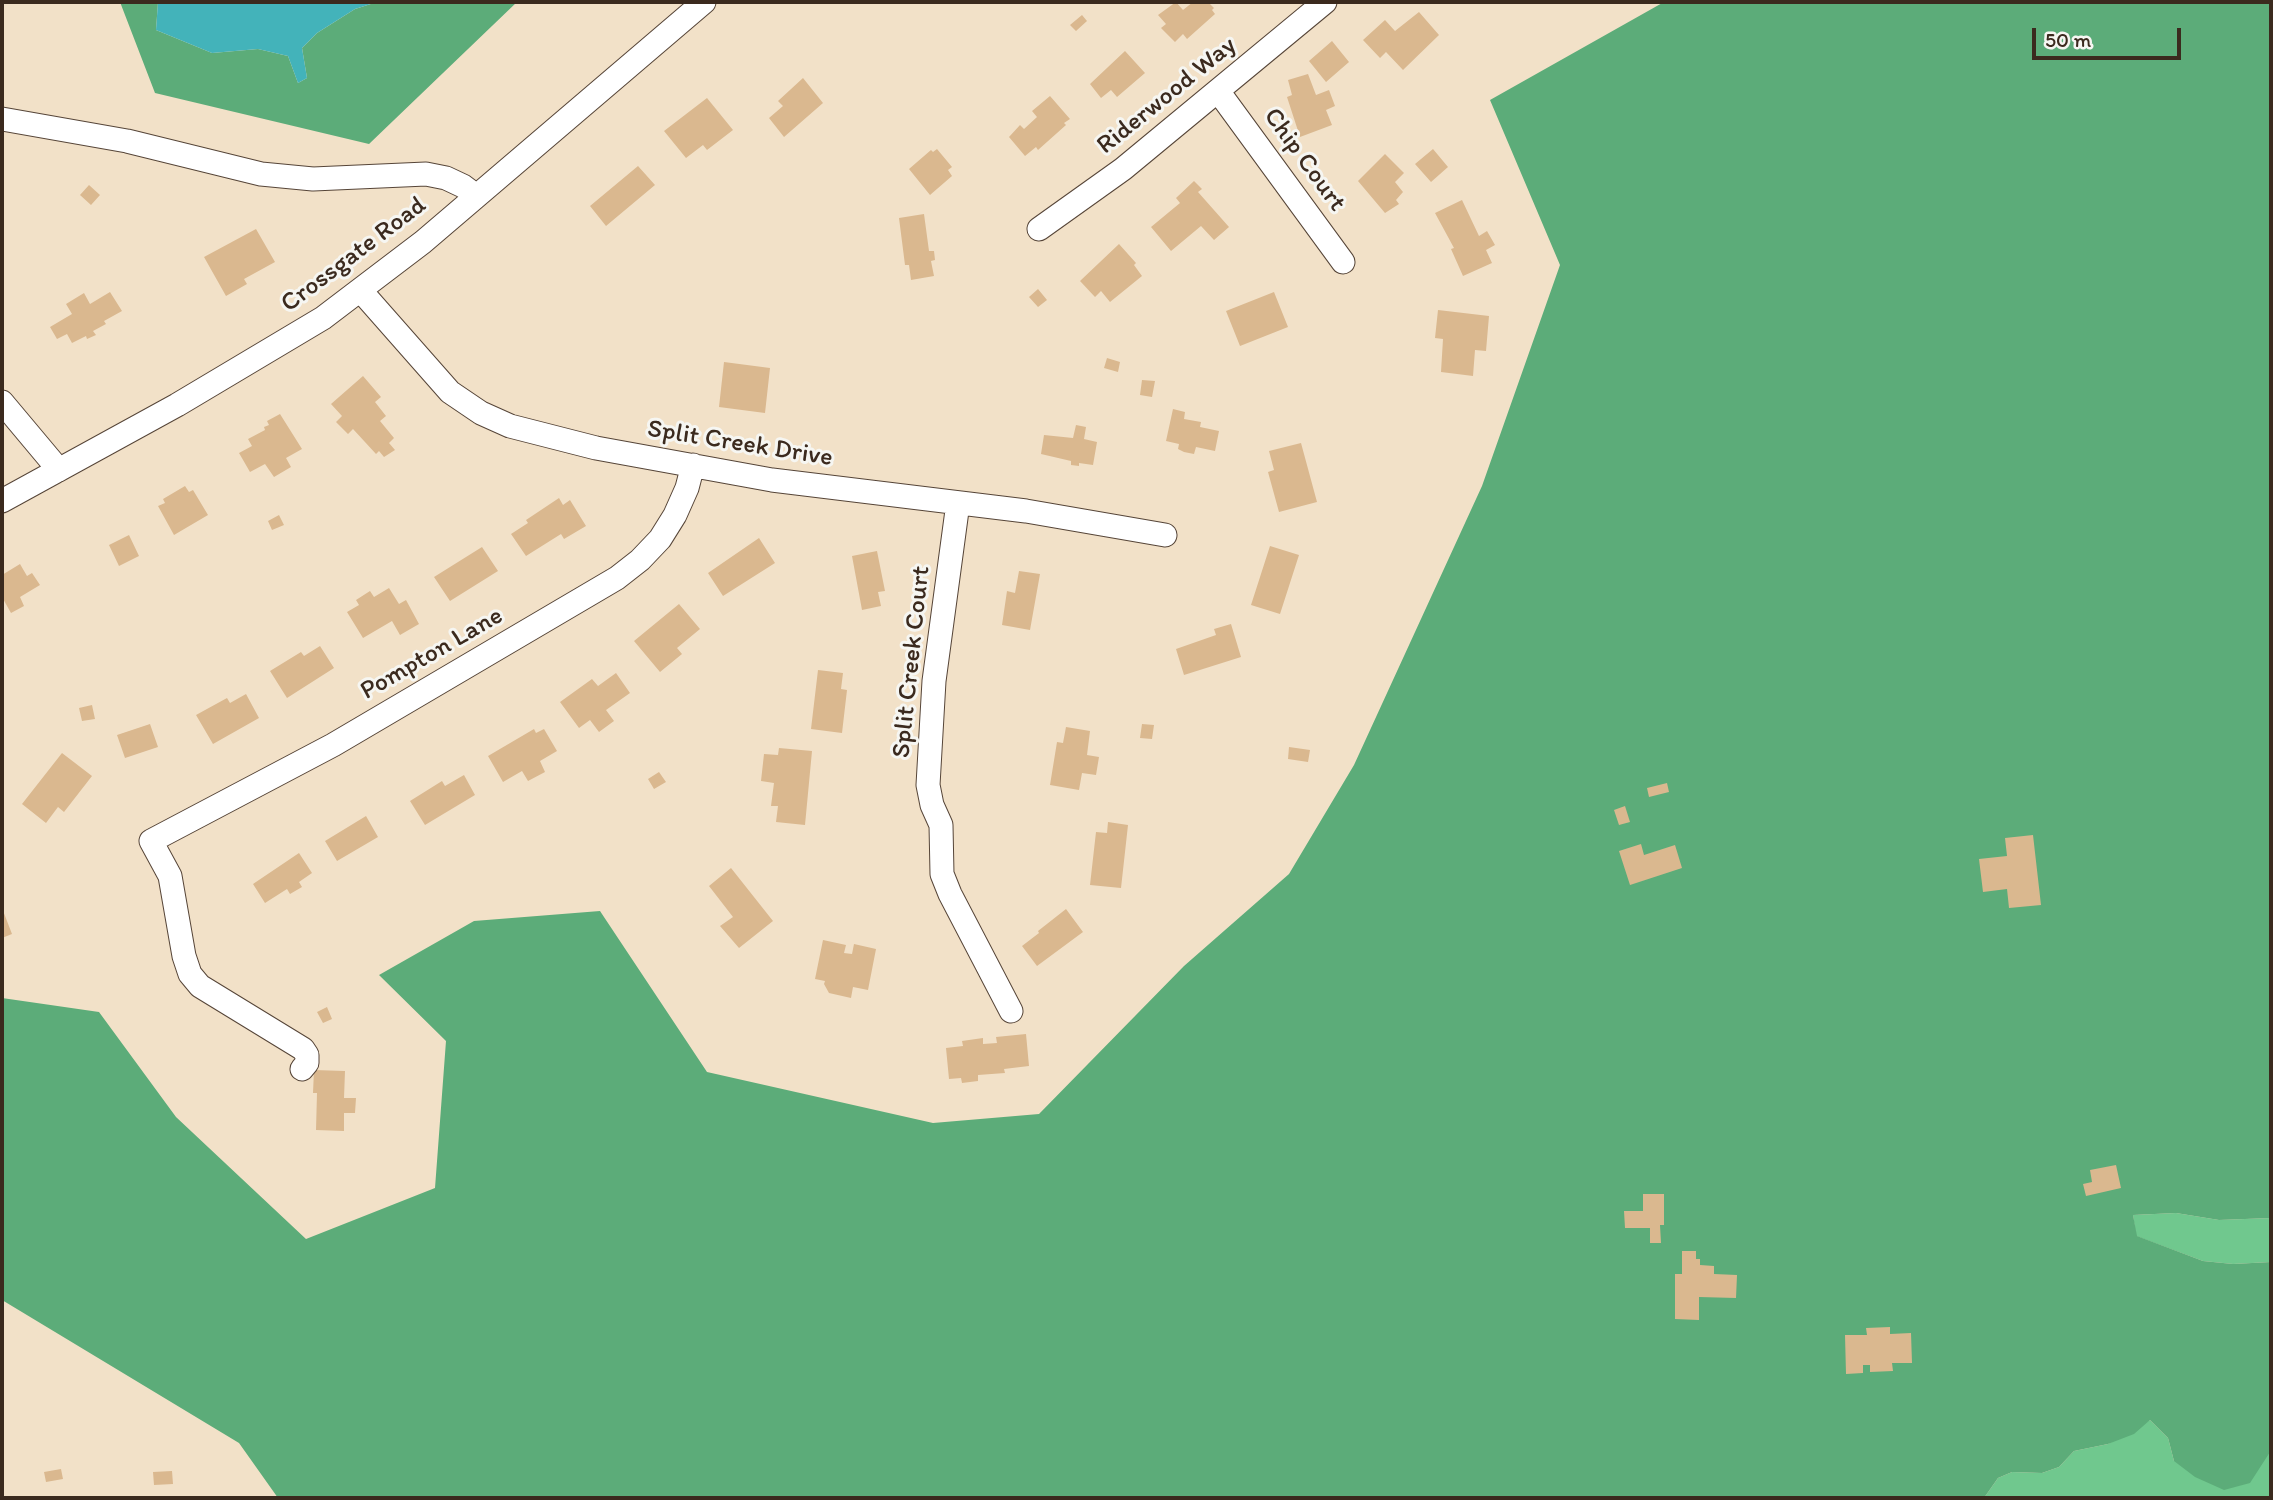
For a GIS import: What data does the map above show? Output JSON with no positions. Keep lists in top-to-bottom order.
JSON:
{
  "streets": {
    "street": [
      "Riderwood Way",
      "Chip Court",
      "Crossgate Road",
      "Split Creek Drive",
      "Pompton Lane",
      "Split Creek Court"
    ]
  },
  "crossings": [
    ["Riderwood Way", "Chip Court"],
    ["Crossgate Road", "Split Creek Drive"],
    ["Split Creek Drive", "Pompton Lane"],
    ["Split Creek Drive", "Split Creek Court"]
  ],
  "scale_bar": "50 m"
}
